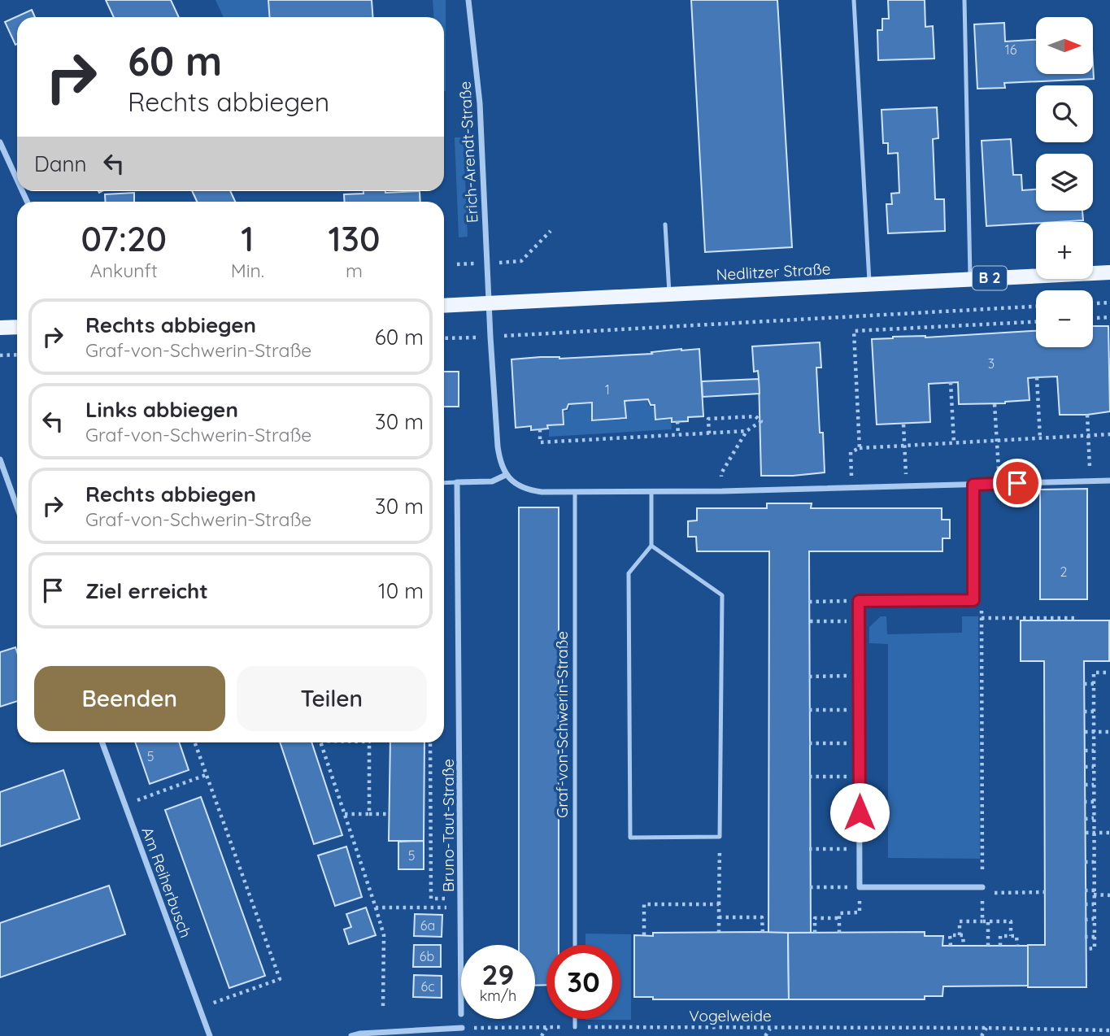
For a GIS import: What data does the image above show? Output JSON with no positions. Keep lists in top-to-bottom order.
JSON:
{
  "streets": {
    "main road": ["Nedlitzer Straße", "B 2"],
    "street": ["Erich-Arendt-Straße", "Bruno-Taut-Straße", "Am Reiherbusch"],
    "lane": ["Graf-von-Schwerin-Straße"],
    "path": ["Vogelweide"]
  },
  "crossings": [
    ["Erich-Arendt-Straße", "Nedlitzer Straße"]
  ],
  "house_numbers": [
    "16",
    "3",
    "1",
    "2",
    "5",
    "5",
    "6a",
    "6b",
    "6c"
  ],
  "north": "right",
  "page": {
    "map_buttons": ["+", "−"],
    "turn": ["60 m", "Rechts abbiegen"],
    "then": "Dann",
    "eta": [
      "07:20",
      "Ankunft",
      "1",
      "Min.",
      "130",
      "m"
    ],
    "list": [
      {
        "name": "Rechts abbiegen",
        "note": "Graf-von-Schwerin-Straße",
        "value": "60 m"
      },
      {
        "name": "Links abbiegen",
        "note": "Graf-von-Schwerin-Straße",
        "value": "30 m"
      },
      {
        "name": "Rechts abbiegen",
        "note": "Graf-von-Schwerin-Straße",
        "value": "30 m"
      },
      {
        "name": "Ziel erreicht",
        "value": "10 m"
      }
    ],
    "buttons": ["Beenden", "Teilen"],
    "speed": "29 km/h",
    "limit": "30"
  }
}
